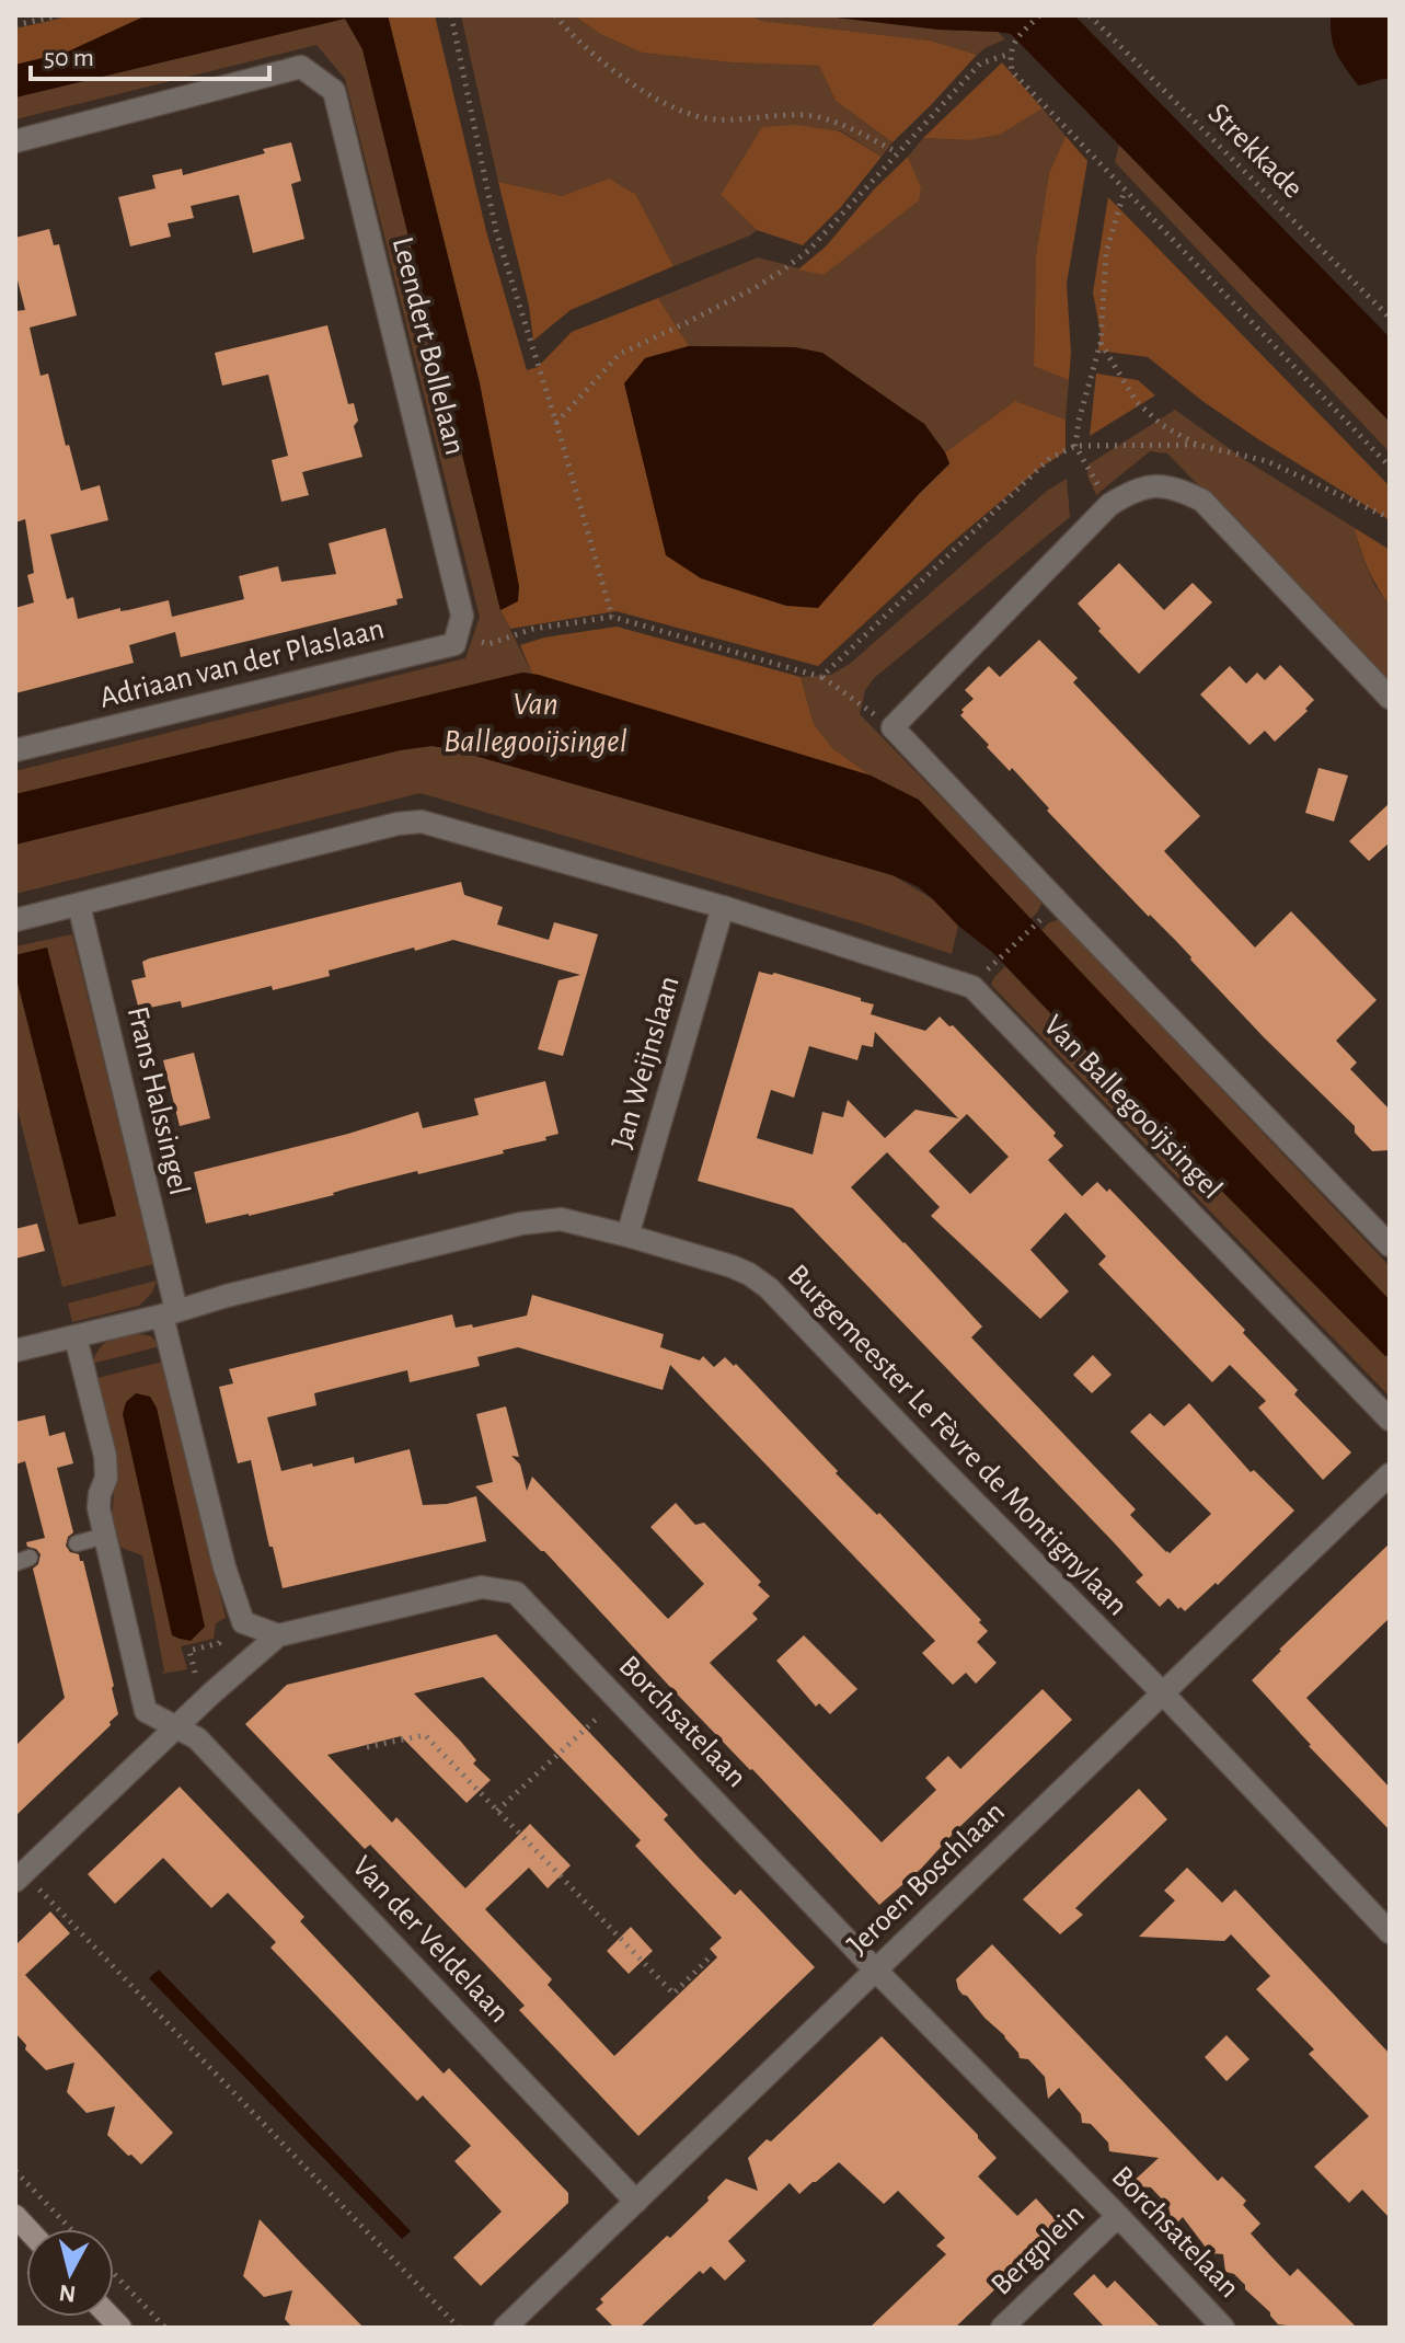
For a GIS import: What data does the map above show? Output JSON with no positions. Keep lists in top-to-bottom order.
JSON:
{
  "streets": {
    "street": [
      "Leendert Bollelaan",
      "Adriaan van der Plaslaan",
      "Jan Weijnslaan",
      "Frans Halssingel",
      "Van Ballegooijsingel",
      "Burgemeester Le Fèvre de Montignylaan",
      "Borchsatelaan",
      "Jeroen Boschlaan",
      "Van der Veldelaan",
      "Bergplein"
    ],
    "path": ["Strekkade"]
  },
  "crossings": [
    ["Leendert Bollelaan", "Adriaan van der Plaslaan"],
    ["Jan Weijnslaan", "Van Ballegooijsingel"],
    ["Jan Weijnslaan", "Burgemeester Le Fèvre de Montignylaan"],
    ["Frans Halssingel", "Van Ballegooijsingel"],
    ["Frans Halssingel", "Burgemeester Le Fèvre de Montignylaan"],
    ["Frans Halssingel", "Borchsatelaan"],
    ["Burgemeester Le Fèvre de Montignylaan", "Jeroen Boschlaan"],
    ["Borchsatelaan", "Jeroen Boschlaan"],
    ["Borchsatelaan", "Van der Veldelaan"],
    ["Borchsatelaan", "Bergplein"],
    ["Jeroen Boschlaan", "Van der Veldelaan"]
  ],
  "water": ["Van Ballegooijsingel"],
  "scale_bar": "50 m",
  "north": "bottom"
}
